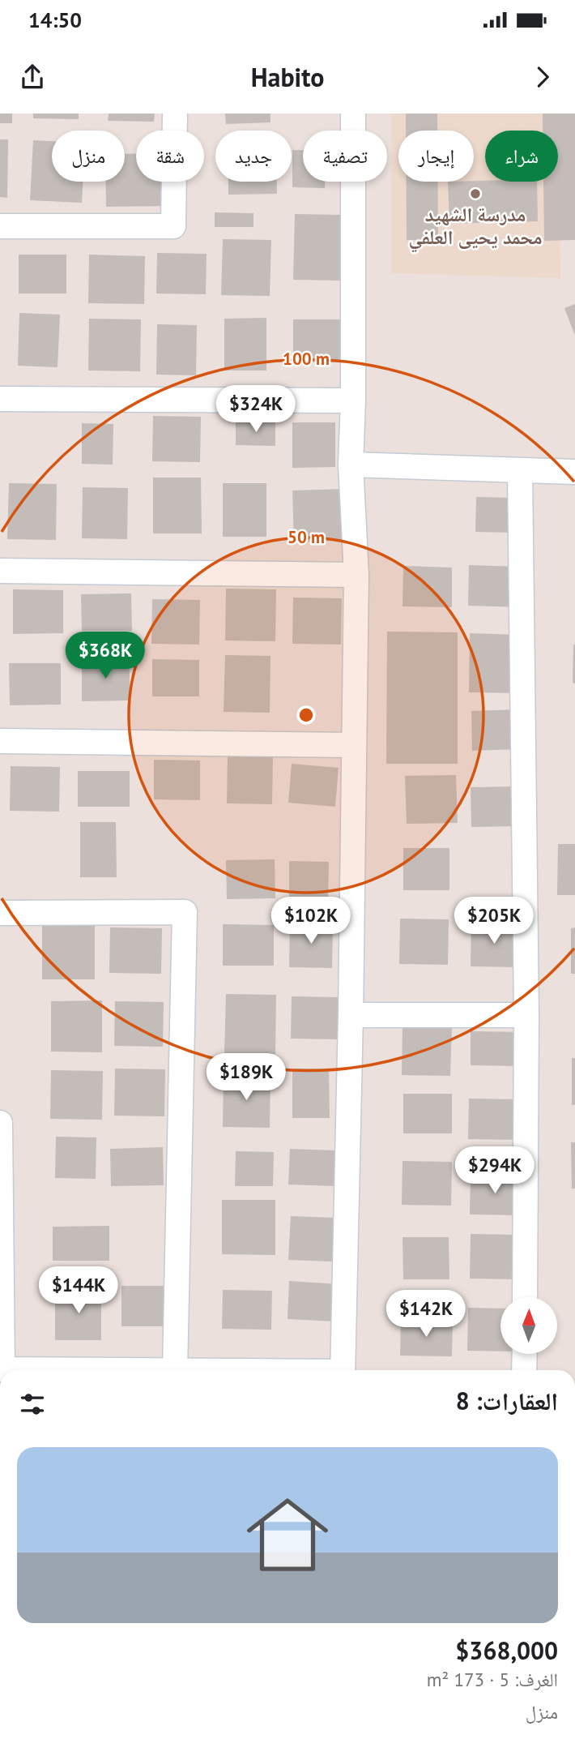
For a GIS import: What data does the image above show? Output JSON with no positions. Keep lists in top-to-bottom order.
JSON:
{
  "places": ["مدرسة الشهيد محمد يحيى العلفي"],
  "north": "top",
  "page": {
    "status": "14:50",
    "header": "Habito",
    "chip": [
      "شراء",
      "إيجار",
      "تصفية",
      "جديد",
      "شقة",
      "منزل"
    ],
    "price": [
      "$324K",
      "$368K",
      "$102K",
      "$205K",
      "$189K",
      "$294K",
      "$144K",
      "$142K"
    ],
    "heading": "العقارات: 8",
    "list": [
      {
        "name": "$368,000",
        "note": "الغرف: 5 · 173 m² · منزل"
      }
    ]
  },
  "rings": ["100 m", "50 m"]
}
